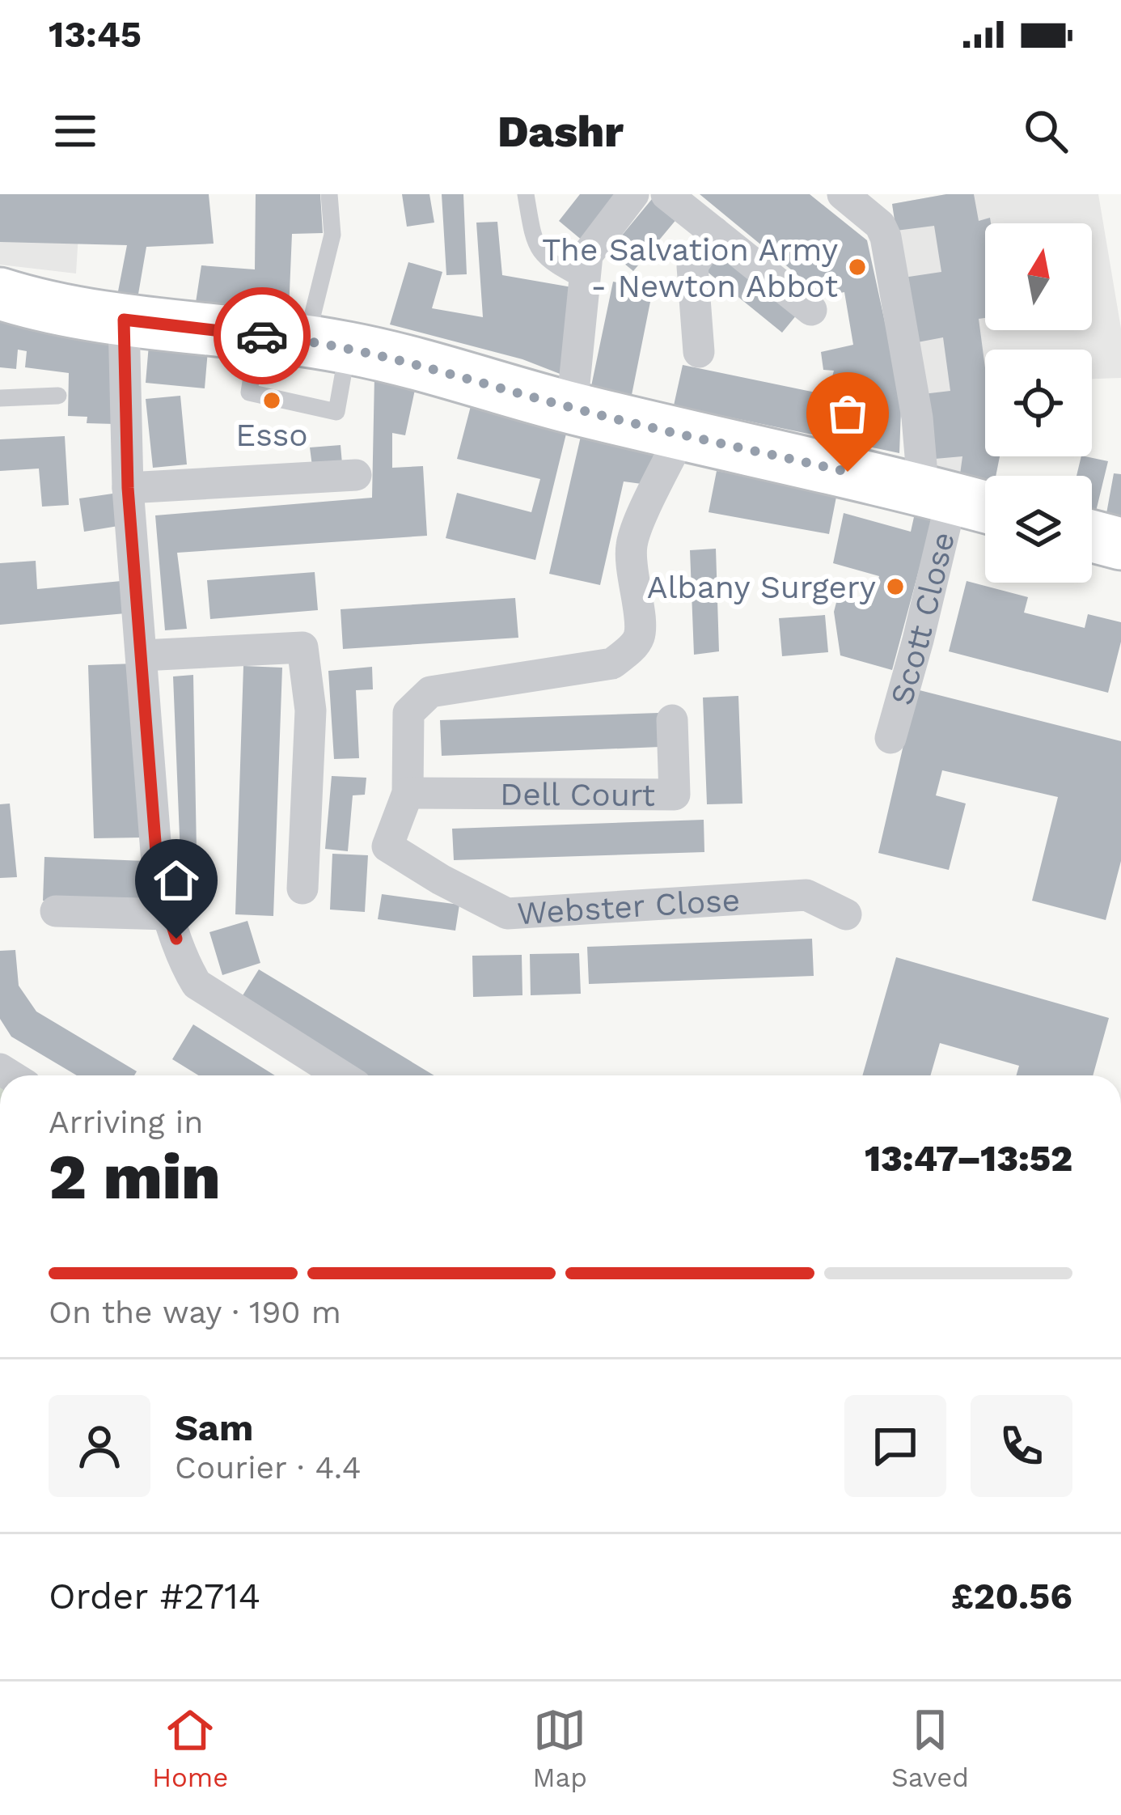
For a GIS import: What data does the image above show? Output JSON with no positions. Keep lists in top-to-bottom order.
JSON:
{
  "streets": {
    "street": ["Scott Close", "Dell Court", "Webster Close"]
  },
  "crossings": [
    ["Dell Court", "Webster Close"]
  ],
  "places": ["The Salvation Army - Newton Abbot", "Esso", "Albany Surgery"],
  "north": "top",
  "page": {
    "status": "13:45",
    "header": "Dashr",
    "heading": ["2 min", "Arriving in", "13:47–13:52"],
    "panel": [
      "Sam",
      "Courier · 4.4",
      "Order #2714",
      "£20.56"
    ],
    "bar": "On the way · 190 m",
    "tabs": ["Home", "Map", "Saved"]
  }
}
